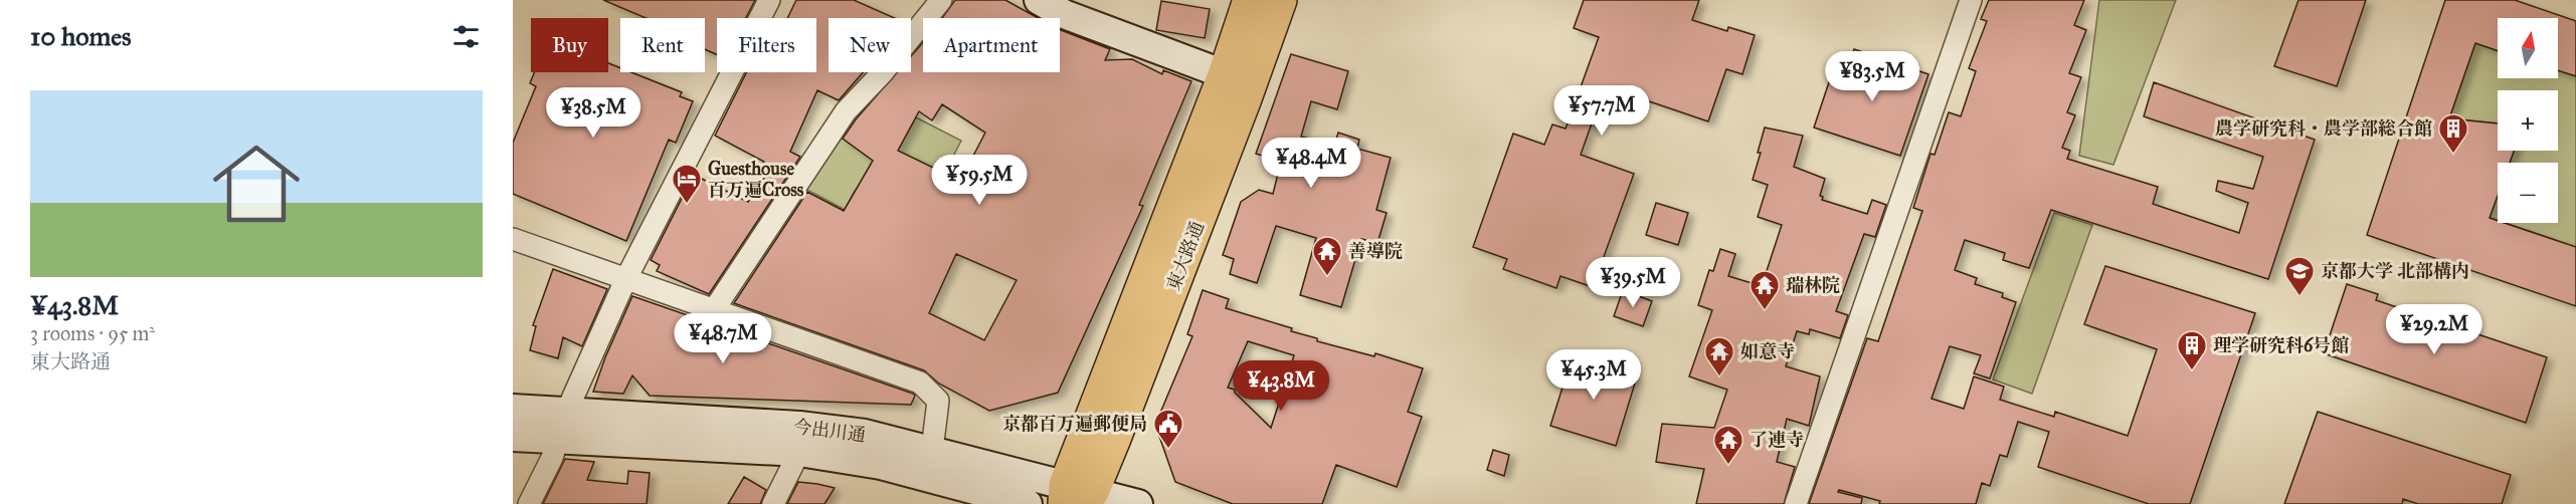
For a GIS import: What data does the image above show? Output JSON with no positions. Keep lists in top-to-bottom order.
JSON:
{
  "streets": {
    "main road": ["東大路通", "今出川通"]
  },
  "crossings": [
    ["東大路通", "今出川通"]
  ],
  "places": {
    "building": ["農学研究科・農学部総合館", "理学研究科6号館"],
    "hotel": ["Guesthouse 百万遍Cross"],
    "temple": [
      "善導院",
      "瑞林院",
      "如意寺",
      "了連寺"
    ],
    "school or university": ["京都大学 北部構内"],
    "public building": ["京都百万遍郵便局"]
  },
  "north": "top",
  "page": {
    "heading": "10 homes",
    "map_buttons": ["+", "−"],
    "chip": [
      "Buy",
      "Rent",
      "Filters",
      "New",
      "Apartment"
    ],
    "price": [
      "¥83.5M",
      "¥57.7M",
      "¥38.5M",
      "¥48.4M",
      "¥59.5M",
      "¥39.5M",
      "¥29.2M",
      "¥48.7M",
      "¥45.3M",
      "¥43.8M"
    ],
    "list": [
      {
        "name": "¥43.8M",
        "note": "3 rooms · 95 m² · 東大路通"
      }
    ]
  }
}
